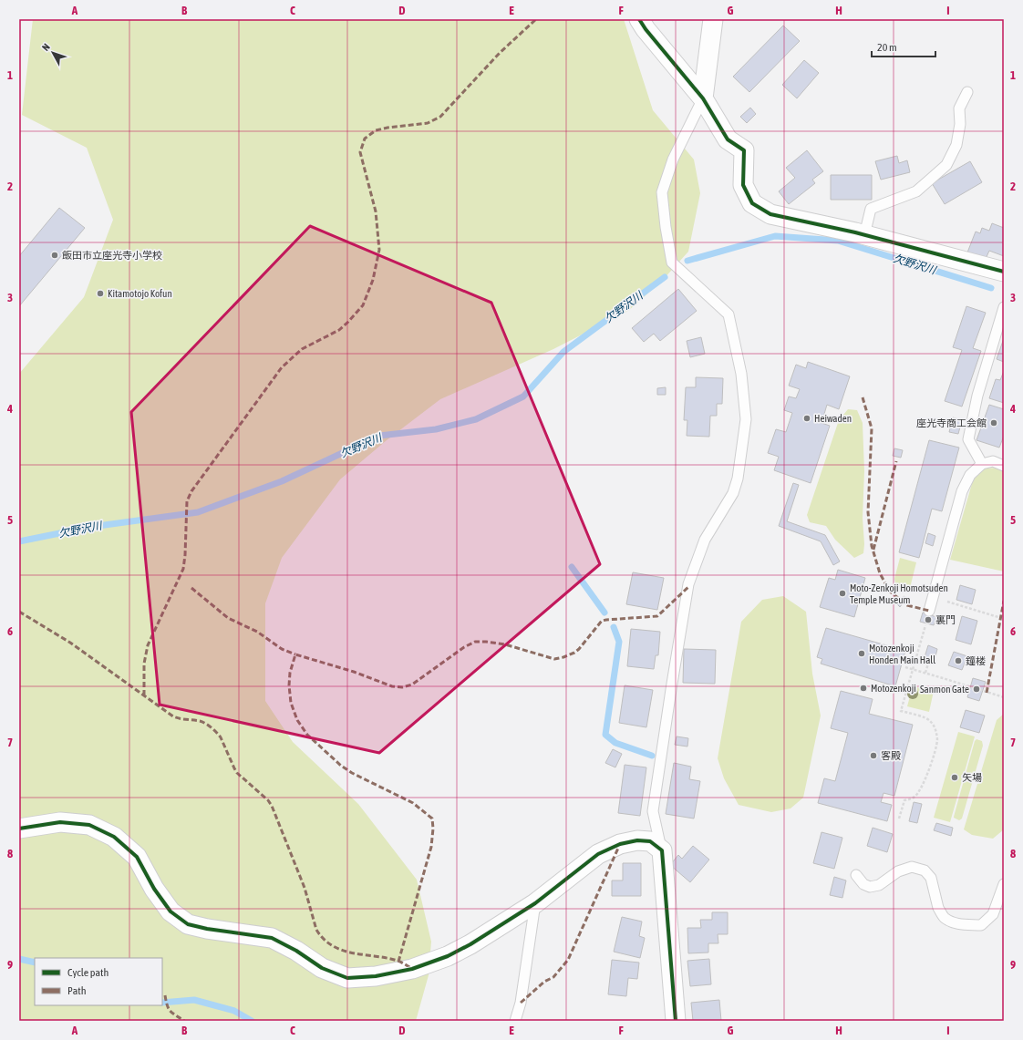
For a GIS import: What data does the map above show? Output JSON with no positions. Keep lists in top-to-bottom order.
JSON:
{
  "water": ["欠野沢川"],
  "places": [
    "飯田市立座光寺小学校",
    "Kitamotojo Kofun",
    "Heiwaden",
    "座光寺商工会館",
    "Moto-Zenkoji Homotsuden Temple Museum",
    "裏門",
    "Motozenkoji Honden Main Hall",
    "鐘楼",
    "Motozenkoji",
    "Sanmon Gate",
    "客殿",
    "矢場"
  ],
  "legend": ["Cycle path", "Path"],
  "scale_bar": "20 m",
  "north": "top left",
  "grid": {
    "columns": [
      "A",
      "B",
      "C",
      "D",
      "E",
      "F",
      "G",
      "H",
      "I"
    ],
    "rows": [
      "1",
      "2",
      "3",
      "4",
      "5",
      "6",
      "7",
      "8",
      "9"
    ]
  }
}
